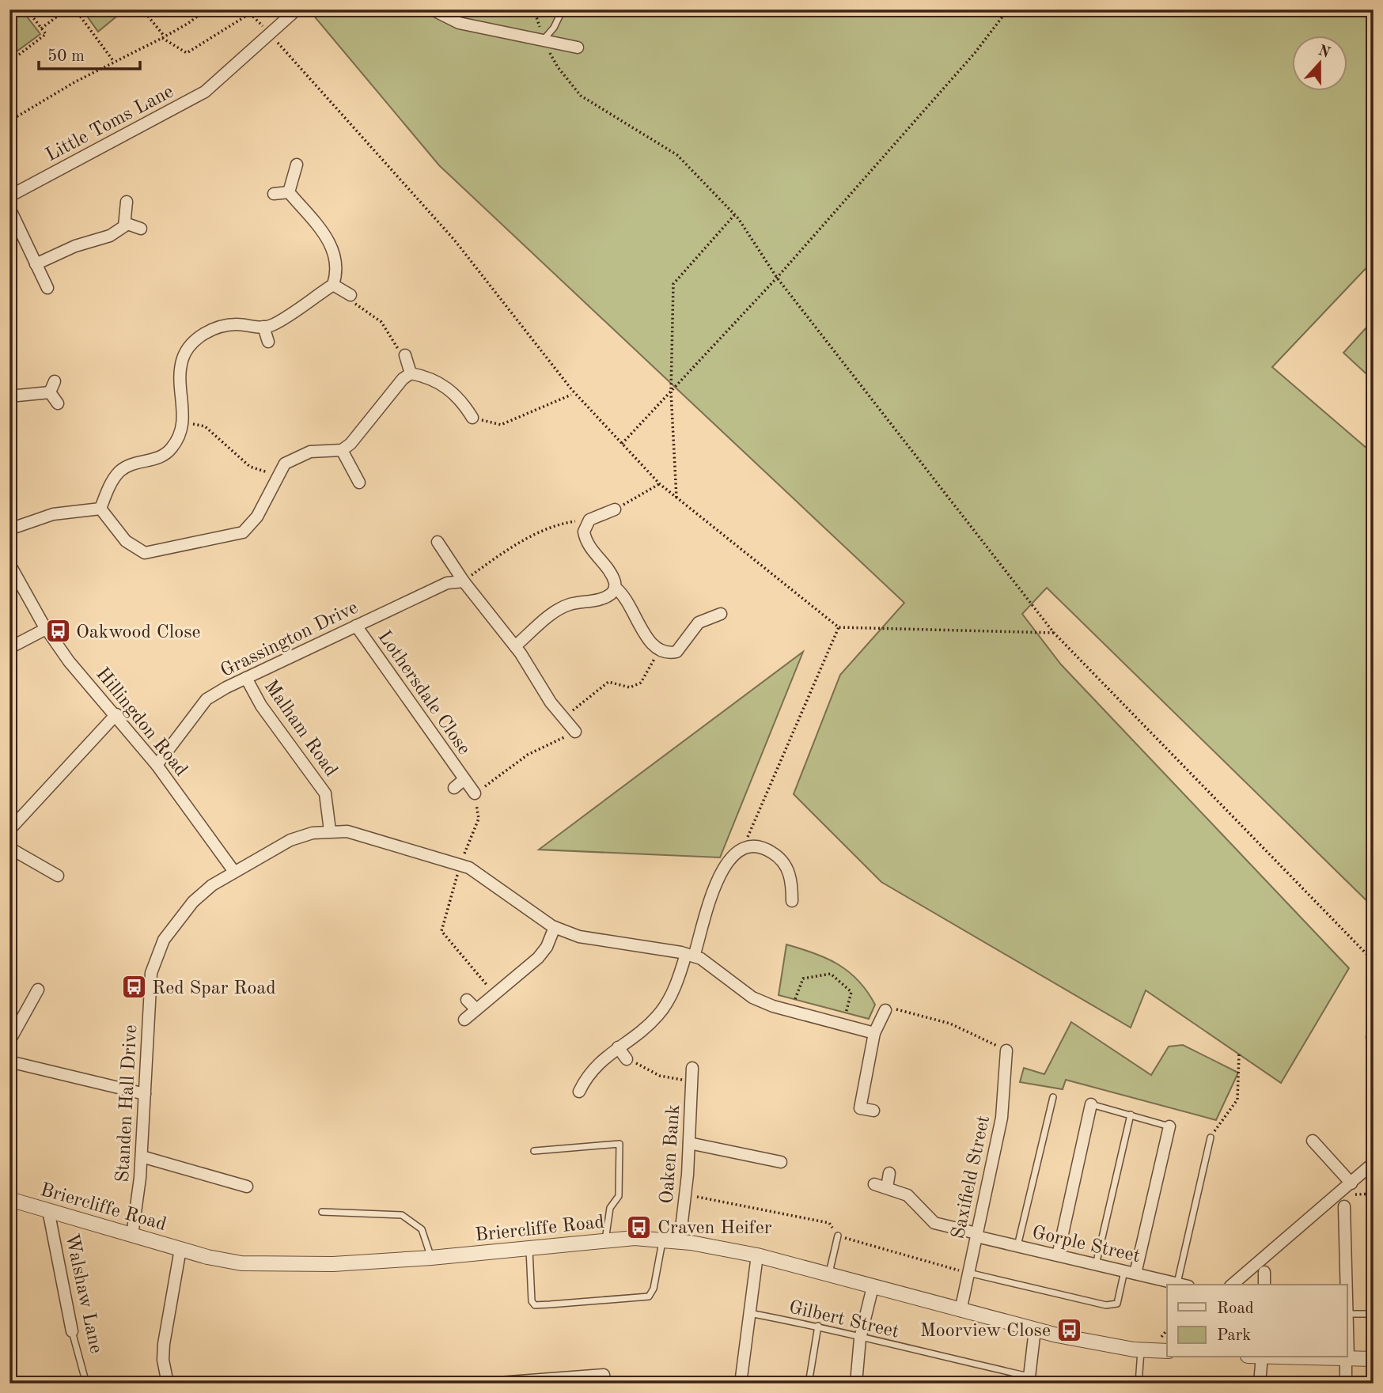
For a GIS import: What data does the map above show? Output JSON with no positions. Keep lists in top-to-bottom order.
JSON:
{
  "streets": {
    "street": [
      "Little Toms Lane",
      "Grassington Drive",
      "Lothersdale Close",
      "Hillingdon Road",
      "Malham Road",
      "Standen Hall Drive",
      "Oaken Bank",
      "Saxifield Street",
      "Briercliffe Road",
      "Gorple Street",
      "Walshaw Lane"
    ],
    "lane": ["Gilbert Street"]
  },
  "crossings": [
    ["Grassington Drive", "Lothersdale Close"],
    ["Grassington Drive", "Hillingdon Road"],
    ["Grassington Drive", "Malham Road"],
    ["Hillingdon Road", "Standen Hall Drive"],
    ["Malham Road", "Standen Hall Drive"],
    ["Standen Hall Drive", "Briercliffe Road"],
    ["Oaken Bank", "Briercliffe Road"],
    ["Saxifield Street", "Briercliffe Road"],
    ["Saxifield Street", "Gorple Street"],
    ["Briercliffe Road", "Walshaw Lane"]
  ],
  "places": {
    "bus stop": [
      "Oakwood Close",
      "Red Spar Road",
      "Craven Heifer",
      "Moorview Close"
    ]
  },
  "legend": ["Road", "Park"],
  "scale_bar": "50 m",
  "north": "top"
}
